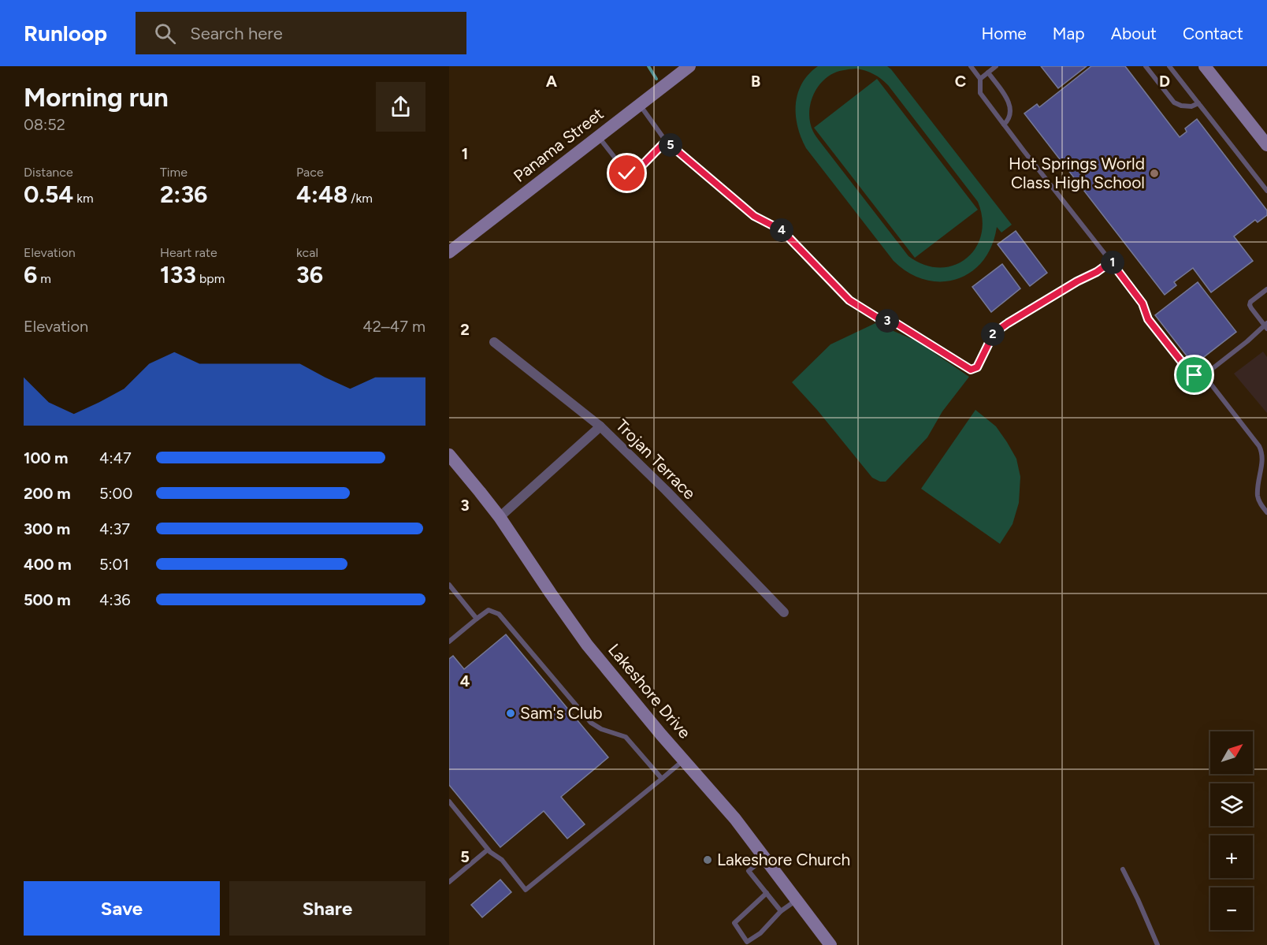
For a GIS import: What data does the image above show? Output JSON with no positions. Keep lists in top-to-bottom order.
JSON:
{
  "streets": {
    "street": ["Panama Street", "Trojan Terrace", "Lakeshore Drive"]
  },
  "places": ["Hot Springs World Class High School", "Sam's Club", "Lakeshore Church"],
  "north": "top right",
  "page": {
    "header": "Runloop",
    "search": "Search here",
    "nav": [
      "Home",
      "Map",
      "About",
      "Contact"
    ],
    "heading": ["Morning run", "08:52"],
    "pins": [
      "5",
      "4",
      "1",
      "3",
      "2"
    ],
    "stats": [
      ["Distance", "0.54 km"],
      ["Time", "2:36"],
      ["Pace", "4:48 /km"],
      ["Elevation", "6 m"],
      ["Heart rate", "133 bpm"],
      ["kcal", "36"]
    ],
    "chart": ["Elevation", "42–47 m"],
    "list": [
      {
        "name": "100 m",
        "note": "4:47"
      },
      {
        "name": "200 m",
        "note": "5:00"
      },
      {
        "name": "300 m",
        "note": "4:37"
      },
      {
        "name": "400 m",
        "note": "5:01"
      },
      {
        "name": "500 m",
        "note": "4:36"
      }
    ],
    "map_buttons": ["+", "−"],
    "buttons": ["Save", "Share"]
  },
  "grid": {
    "columns": [
      "A",
      "B",
      "C",
      "D"
    ],
    "rows": [
      "1",
      "2",
      "3",
      "4",
      "5"
    ]
  }
}
